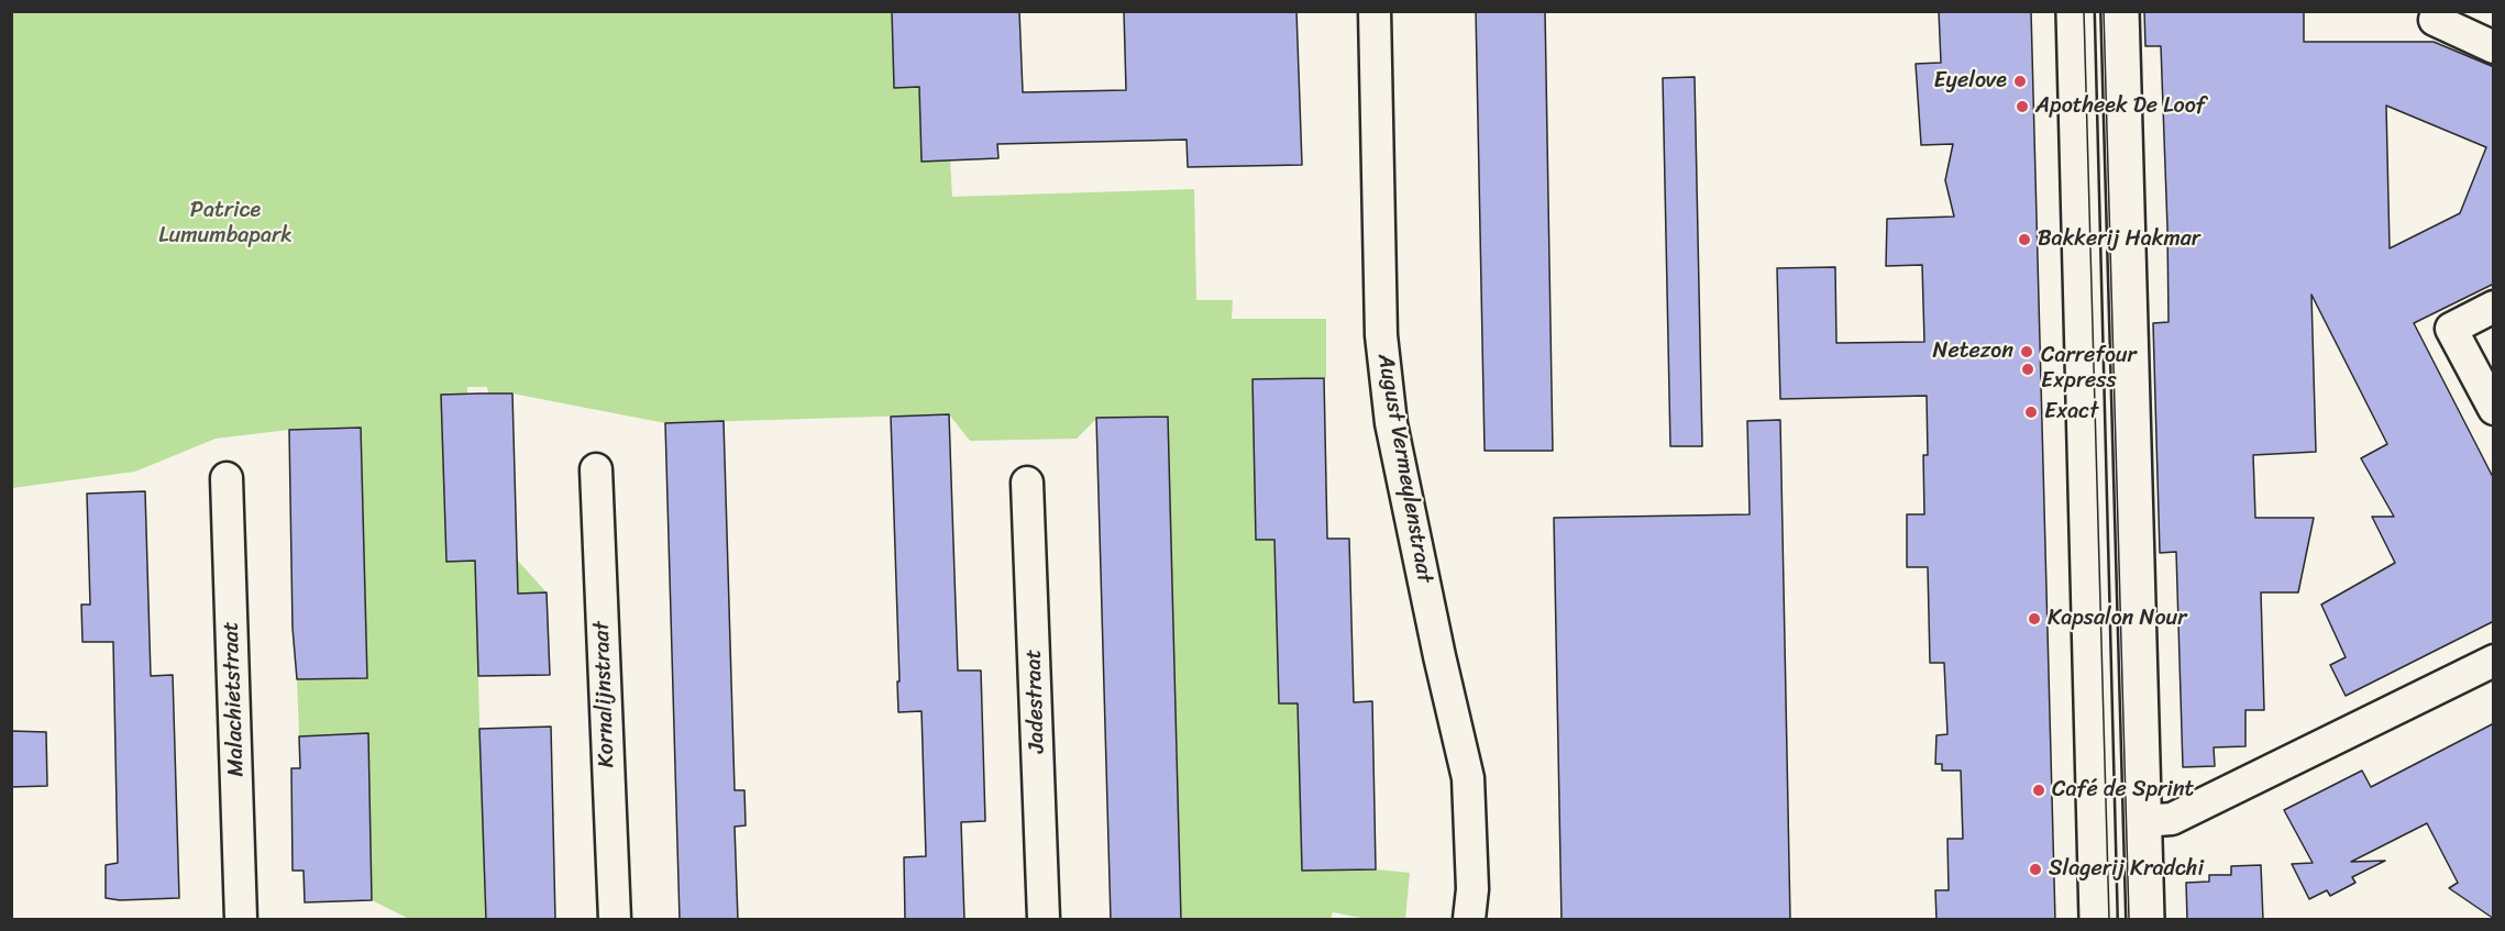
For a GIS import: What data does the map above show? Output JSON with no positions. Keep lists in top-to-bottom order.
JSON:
{
  "streets": {
    "street": [
      "August Vermeylenstraat",
      "Kornalijnstraat",
      "Malachietstraat",
      "Jadestraat"
    ]
  },
  "parks": ["Patrice Lumumbapark"],
  "places": [
    "Eyelove",
    "Apotheek De Loof",
    "Bakkerij Hakmar",
    "Netezon",
    "Carrefour Express",
    "Exact",
    "Kapsalon Nour",
    "Café de Sprint",
    "Slagerij Kradchi"
  ]
}
